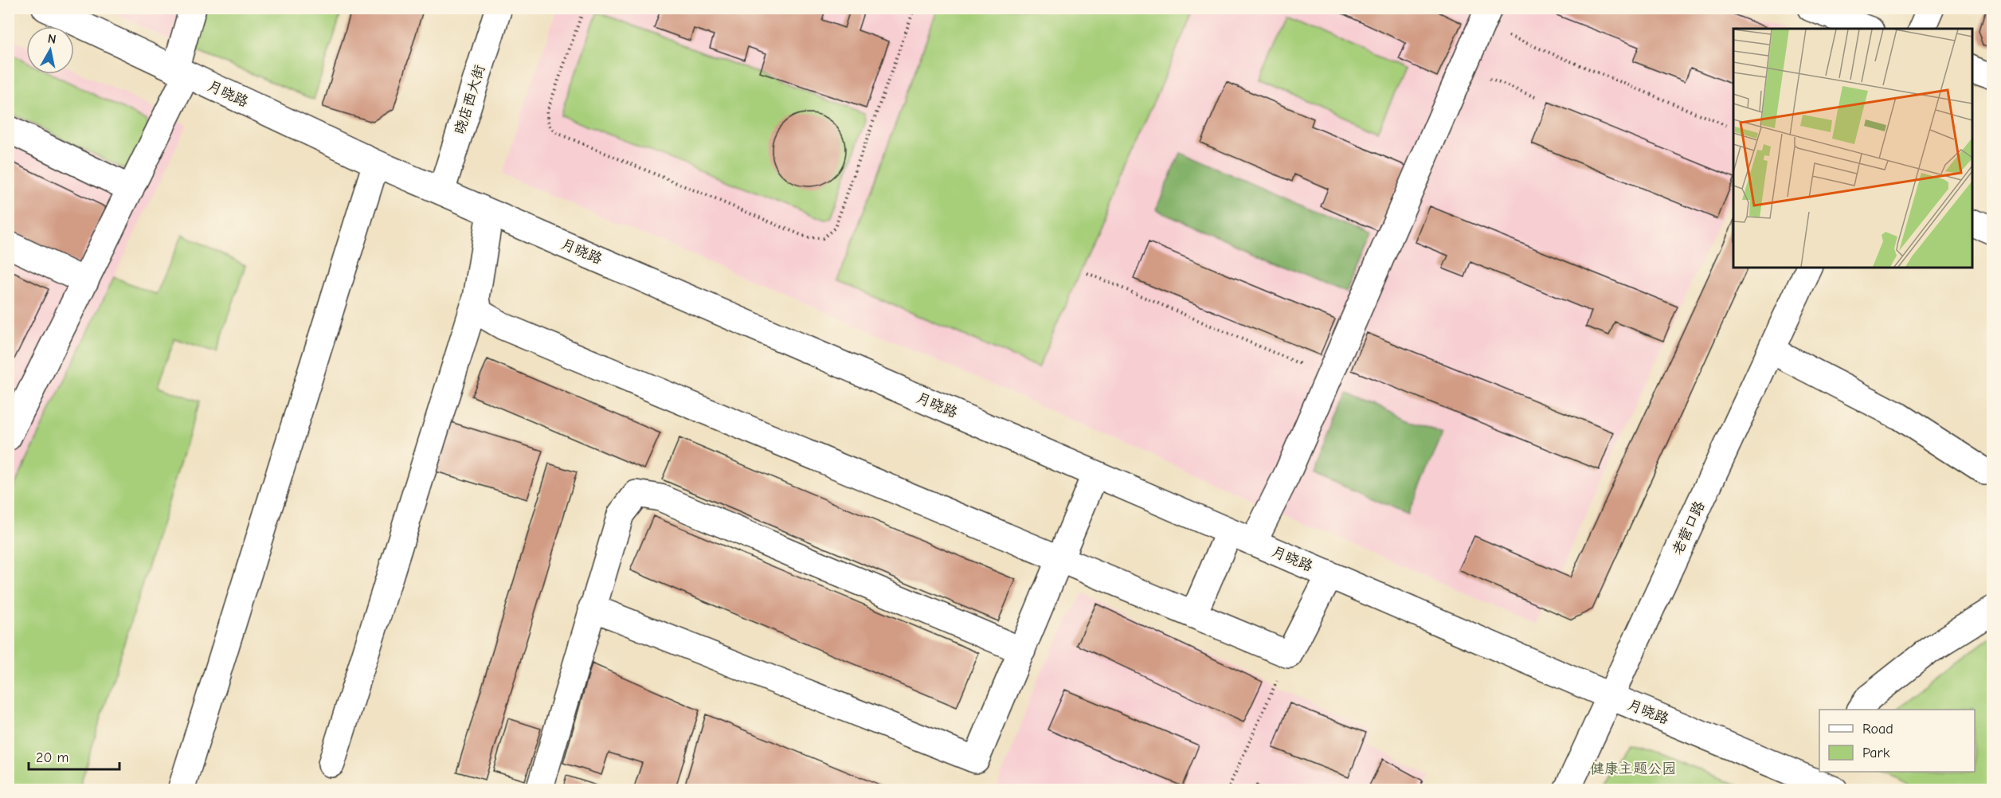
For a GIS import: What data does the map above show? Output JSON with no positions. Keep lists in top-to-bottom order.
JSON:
{
  "streets": {
    "street": ["月晓路", "晓店西大街", "老营口路"]
  },
  "crossings": [
    ["月晓路", "晓店西大街"],
    ["月晓路", "老营口路"]
  ],
  "parks": ["健康主题公园"],
  "legend": ["Road", "Park"],
  "scale_bar": "20 m",
  "north": "top"
}
